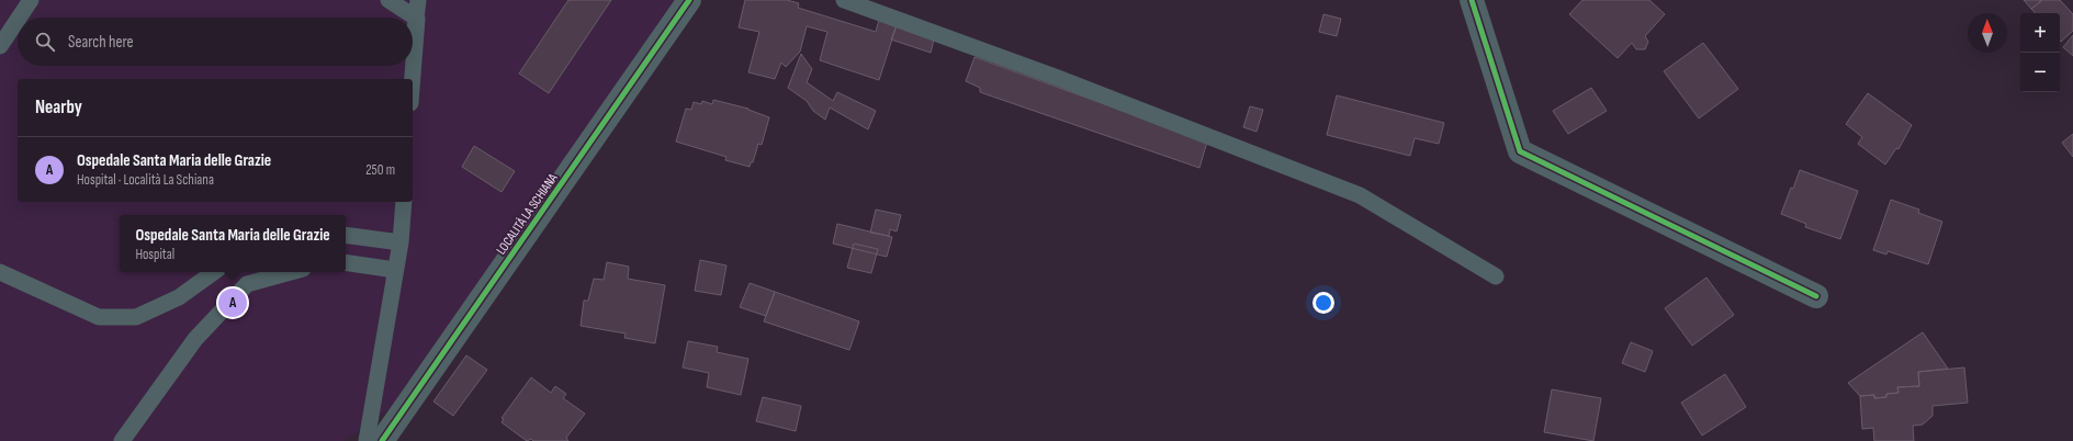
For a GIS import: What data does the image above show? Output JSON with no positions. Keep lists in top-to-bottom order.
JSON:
{
  "streets": {
    "street": ["LOCALITÀ LA SCHIANA"]
  },
  "north": "top",
  "page": {
    "map_buttons": ["+", "−"],
    "search": "Search here",
    "heading": "Nearby",
    "list": [
      {
        "mark": "A",
        "name": "Ospedale Santa Maria delle Grazie",
        "note": "Hospital · Località La Schiana",
        "value": "250 m"
      }
    ],
    "popup": ["Ospedale Santa Maria delle Grazie", "Hospital"],
    "pins": "A"
  }
}
